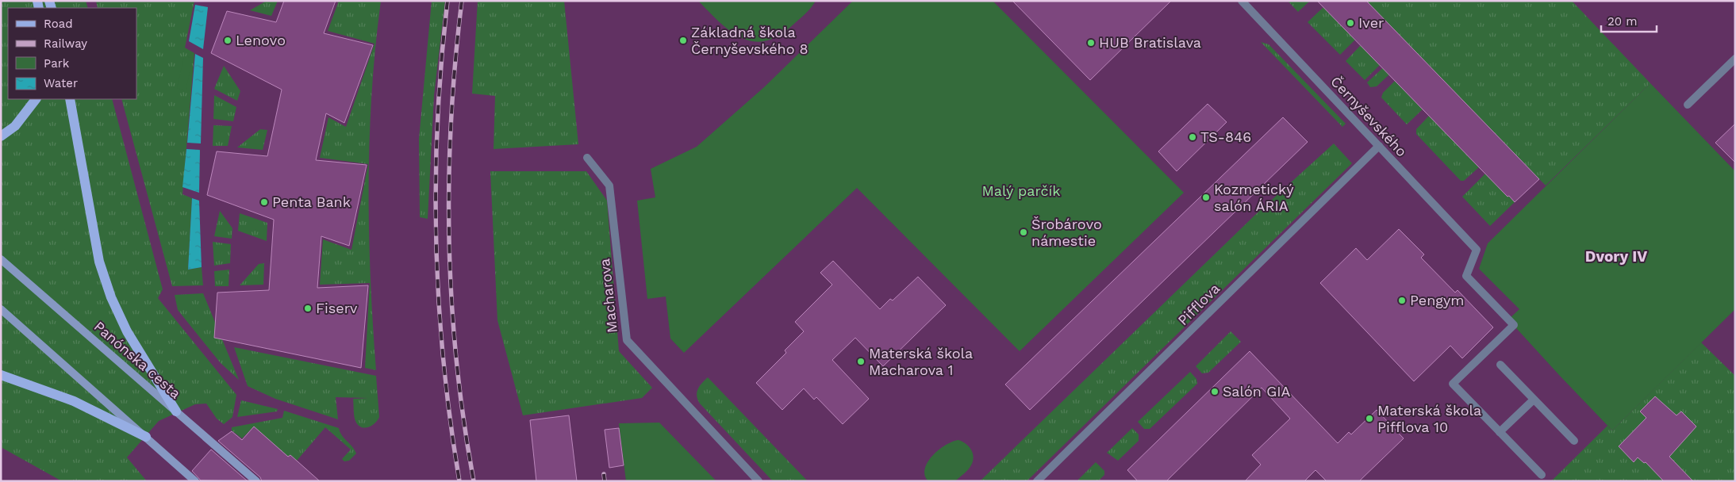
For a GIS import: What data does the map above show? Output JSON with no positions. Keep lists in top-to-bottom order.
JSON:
{
  "streets": {
    "main road": ["Panónska cesta"],
    "street": ["Černyševského", "Macharova", "Pifflova"]
  },
  "crossings": [
    ["Černyševského", "Pifflova"]
  ],
  "districts": ["Dvory IV"],
  "parks": ["Malý parčík"],
  "places": [
    "Iver",
    "Lenovo",
    "Základná škola Černyševského 8",
    "HUB Bratislava",
    "TS-846",
    "Kozmetický salón ÁRIA",
    "Penta Bank",
    "Šrobárovo námestie",
    "Pengym",
    "Fiserv",
    "Materská škola Macharova 1",
    "Salón GIA",
    "Materská škola Pifflova 10"
  ],
  "legend": [
    "Road",
    "Railway",
    "Park",
    "Water"
  ],
  "scale_bar": "20 m"
}
